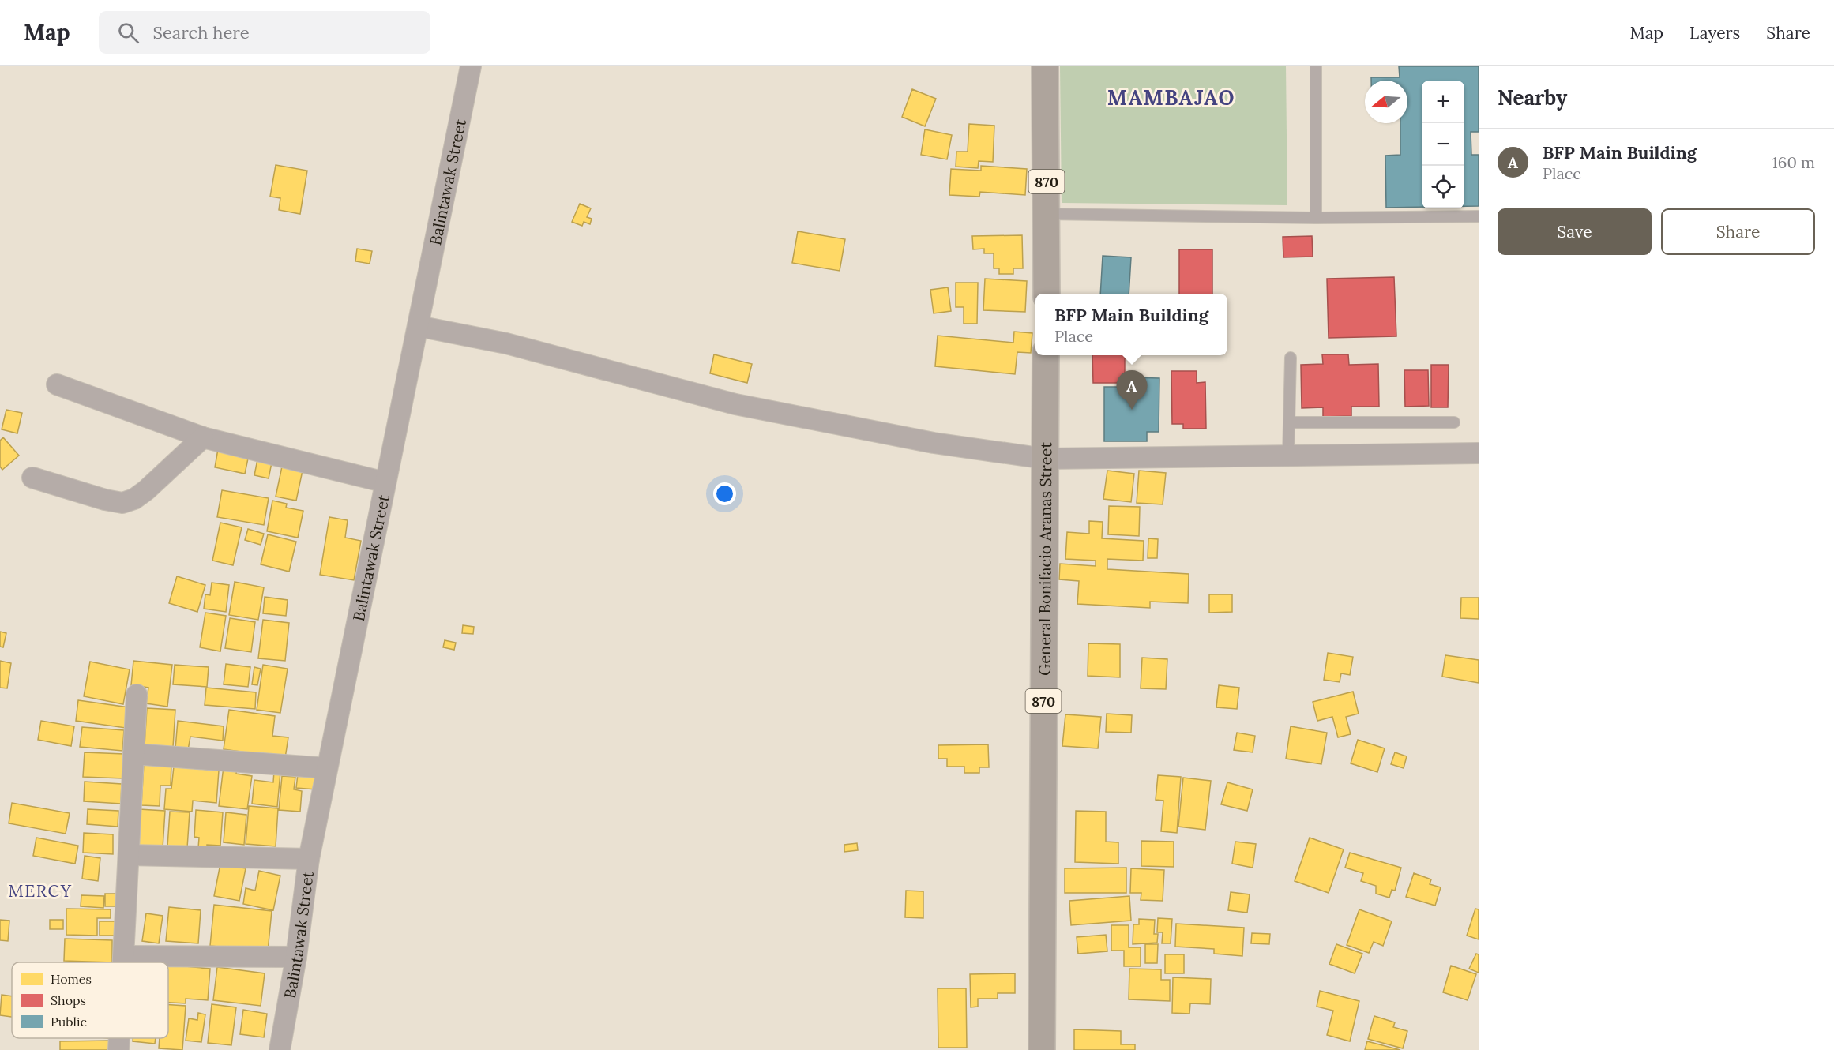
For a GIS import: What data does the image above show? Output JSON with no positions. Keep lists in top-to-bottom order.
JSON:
{
  "streets": {
    "main road": ["870", "General Bonifacio Aranas Street"],
    "street": ["Balintawak Street"]
  },
  "districts": ["MAMBAJAO", "MERCY"],
  "legend": ["Homes", "Shops", "Public"],
  "north": "left",
  "page": {
    "header": "Map",
    "search": "Search here",
    "nav": ["Map", "Layers", "Share"],
    "heading": "Nearby",
    "map_buttons": ["+", "−"],
    "list": [
      {
        "mark": "A",
        "name": "BFP Main Building",
        "note": "Place",
        "value": "160 m"
      }
    ],
    "buttons": ["Save", "Share"],
    "popup": ["BFP Main Building", "Place"],
    "pins": "A"
  }
}
